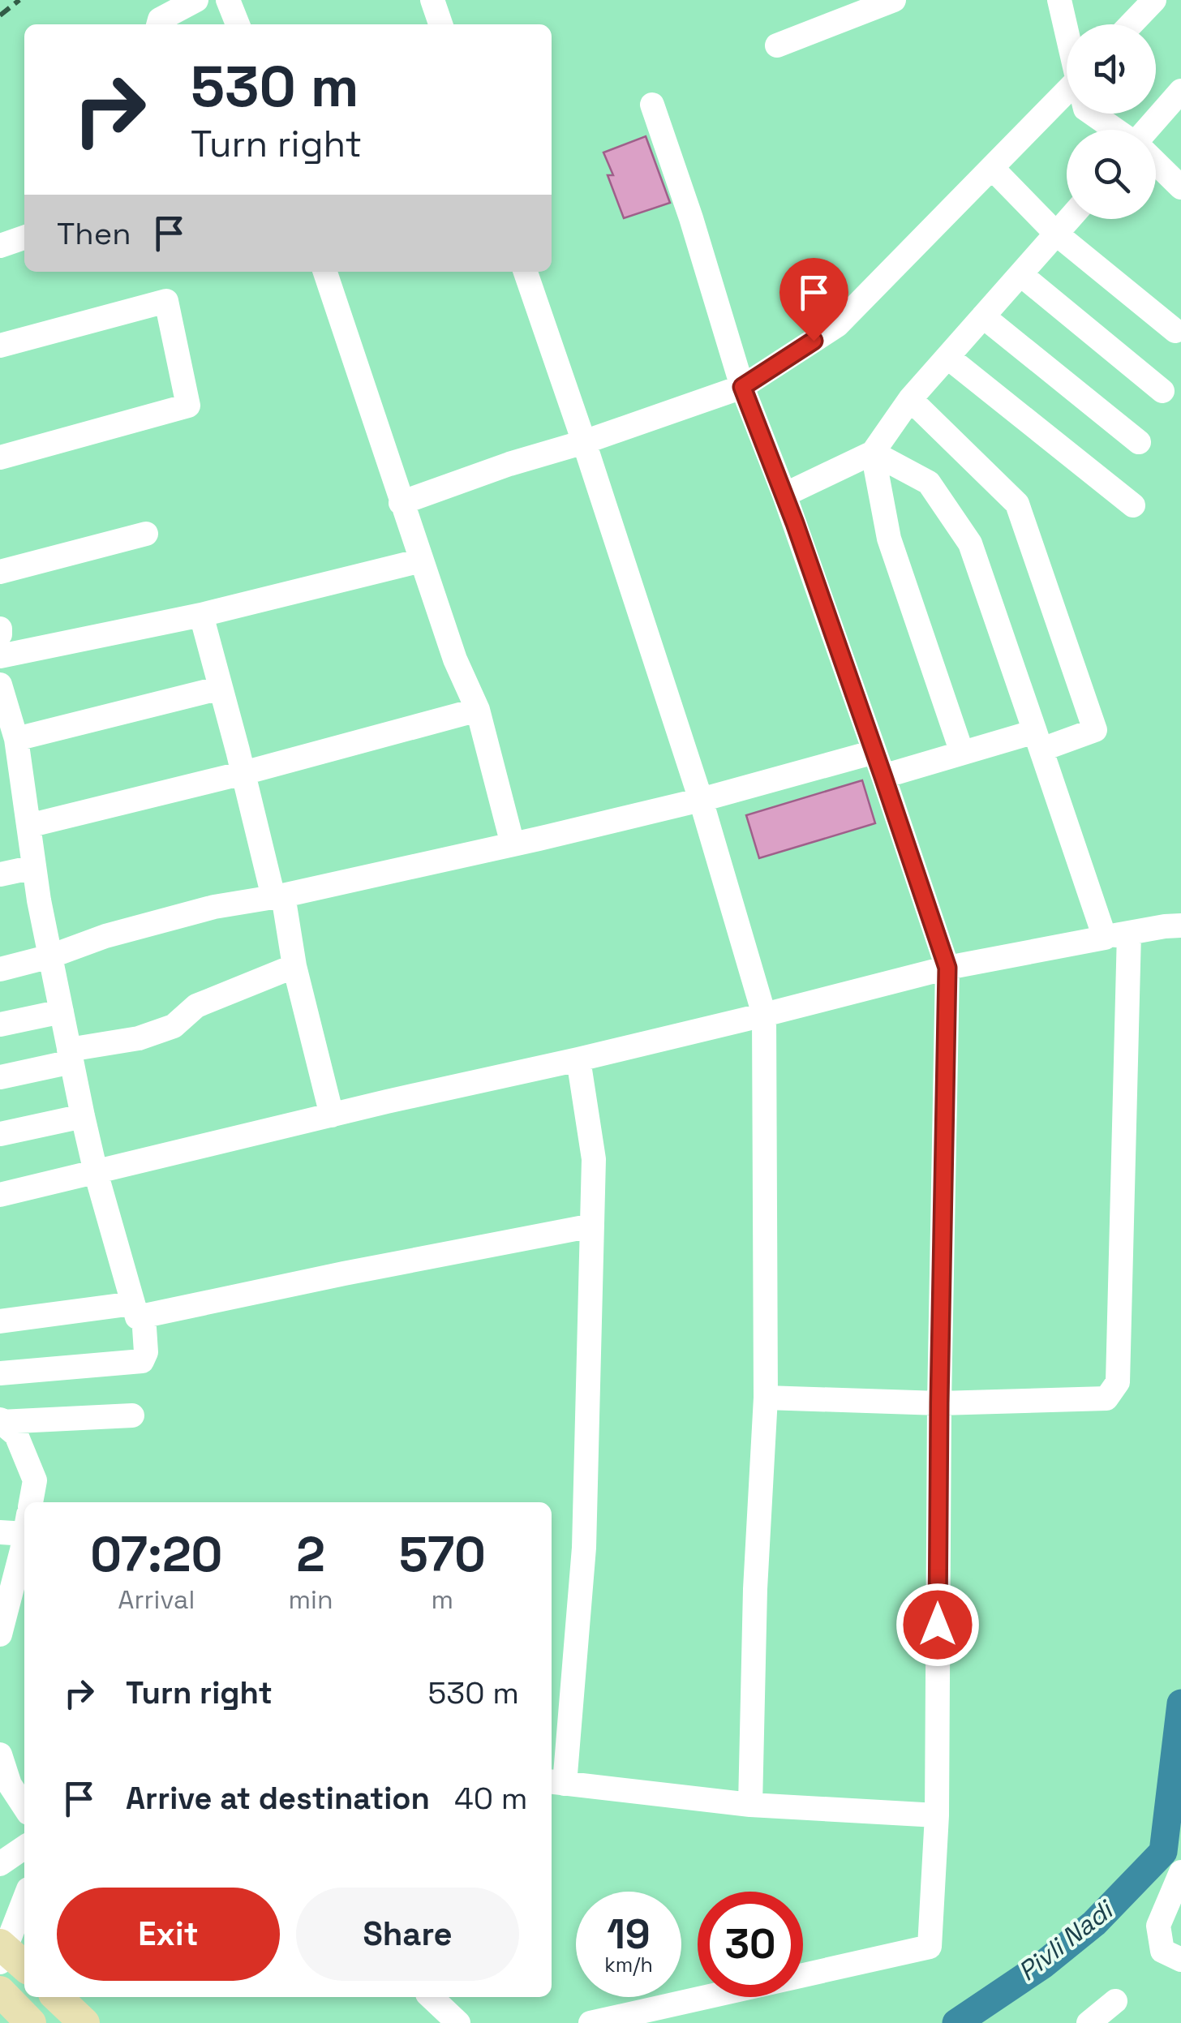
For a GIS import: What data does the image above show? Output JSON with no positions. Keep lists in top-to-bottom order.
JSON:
{
  "water": ["Pivli Nadi"],
  "page": {
    "turn": ["530 m", "Turn right"],
    "then": "Then",
    "eta": [
      "07:20",
      "Arrival",
      "2",
      "min",
      "570",
      "m"
    ],
    "list": [
      {
        "name": "Turn right",
        "value": "530 m"
      },
      {
        "name": "Arrive at destination",
        "value": "40 m"
      }
    ],
    "buttons": ["Exit", "Share"],
    "speed": "19 km/h",
    "limit": "30"
  }
}
